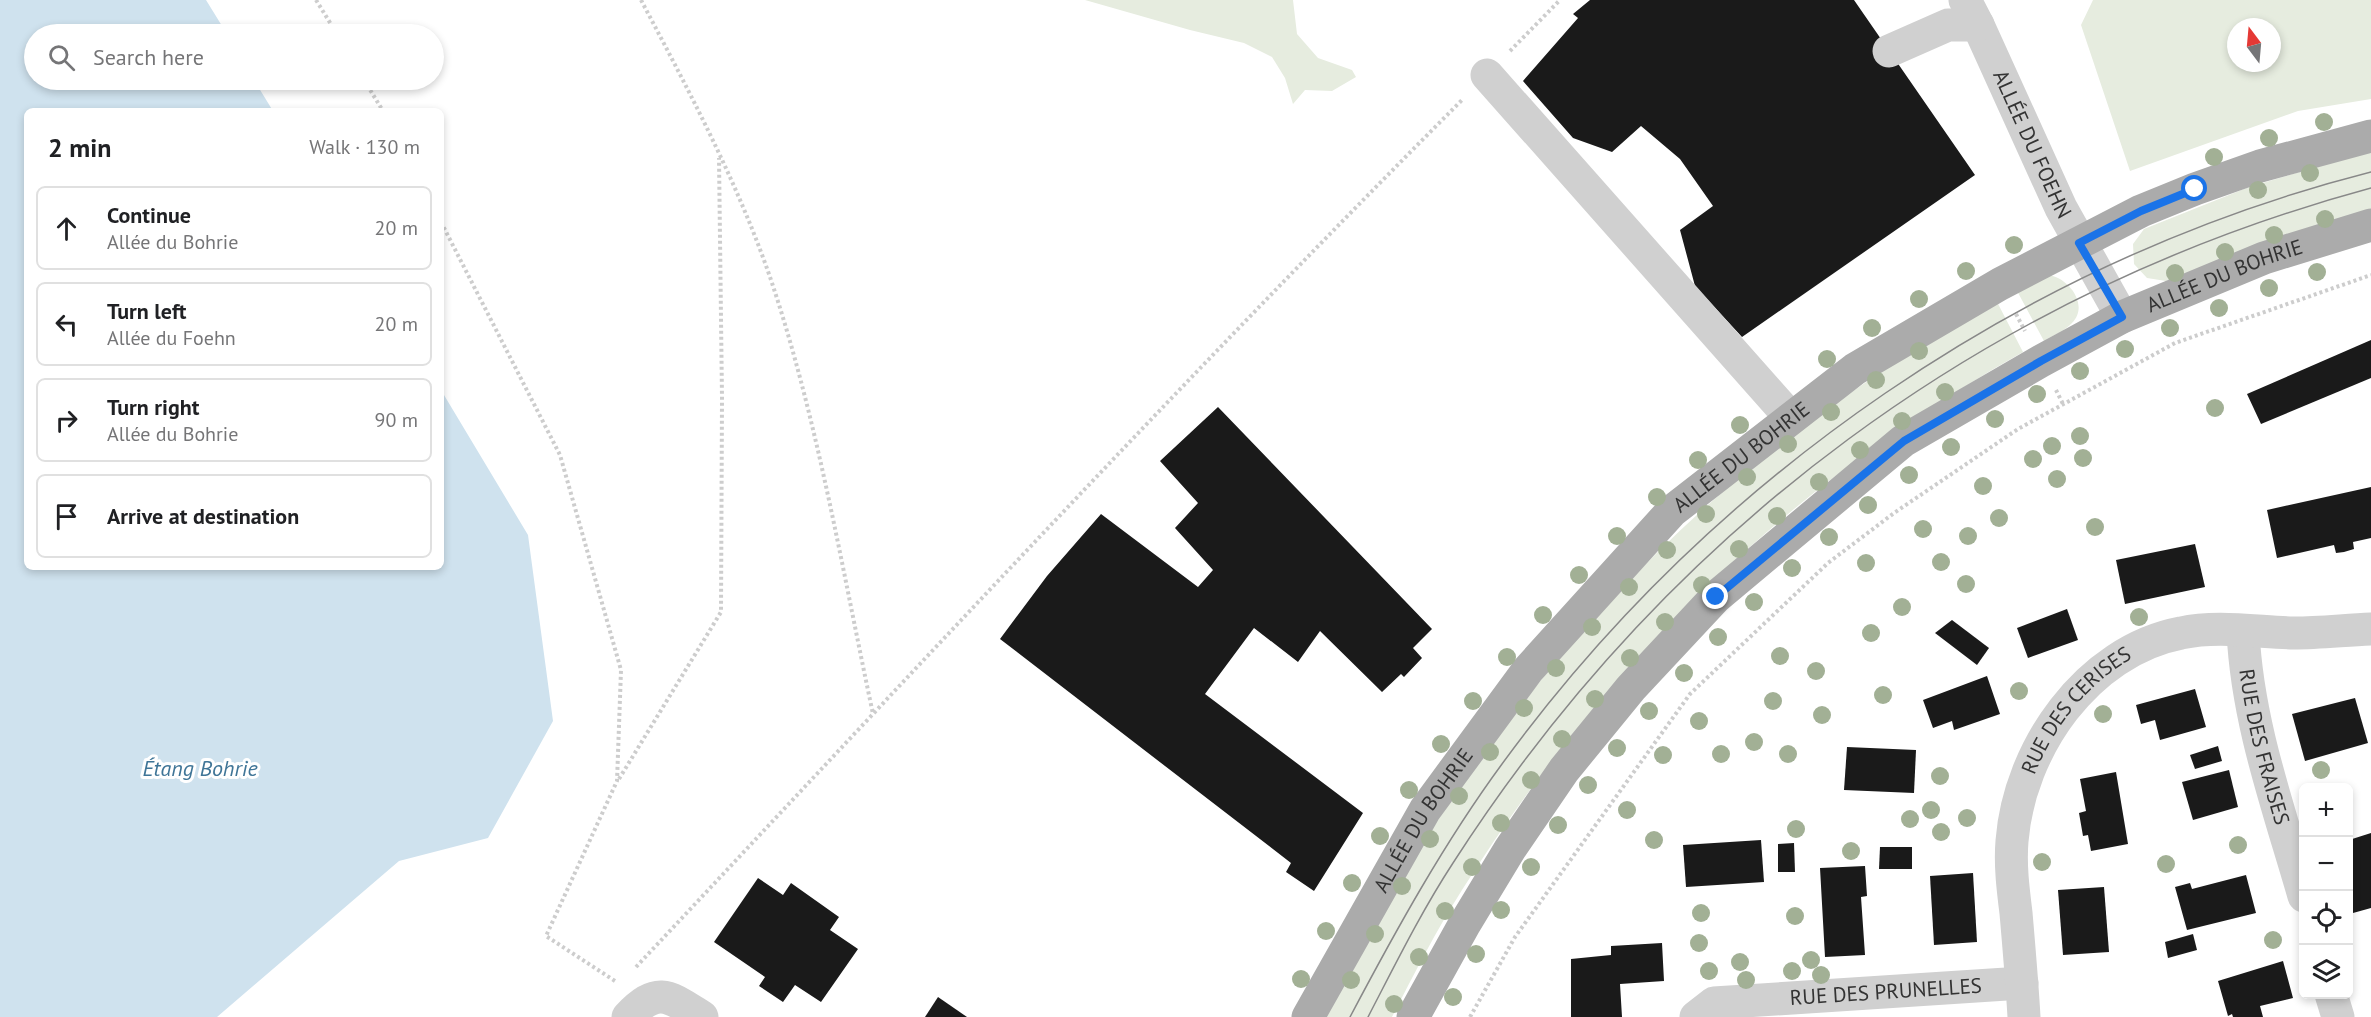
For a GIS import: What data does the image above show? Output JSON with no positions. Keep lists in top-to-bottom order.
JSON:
{
  "streets": {
    "main road": ["ALLÉE DU BOHRIE"],
    "street": [
      "ALLÉE DU FOEHN",
      "RUE DES CERISES",
      "RUE DES FRAISES",
      "RUE DES PRUNELLES"
    ]
  },
  "crossings": [
    ["ALLÉE DU FOEHN", "ALLÉE DU BOHRIE"],
    ["RUE DES CERISES", "RUE DES FRAISES"],
    ["RUE DES CERISES", "RUE DES PRUNELLES"]
  ],
  "water": ["Étang Bohrie"],
  "north": "top",
  "page": {
    "search": "Search here",
    "heading": ["2 min", "Walk · 130 m"],
    "list": [
      ["Continue", "Allée du Bohrie", "20 m"],
      ["Turn left", "Allée du Foehn", "20 m"],
      ["Turn right", "Allée du Bohrie", "90 m"],
      "Arrive at destination"
    ],
    "map_buttons": ["+", "−"]
  }
}
